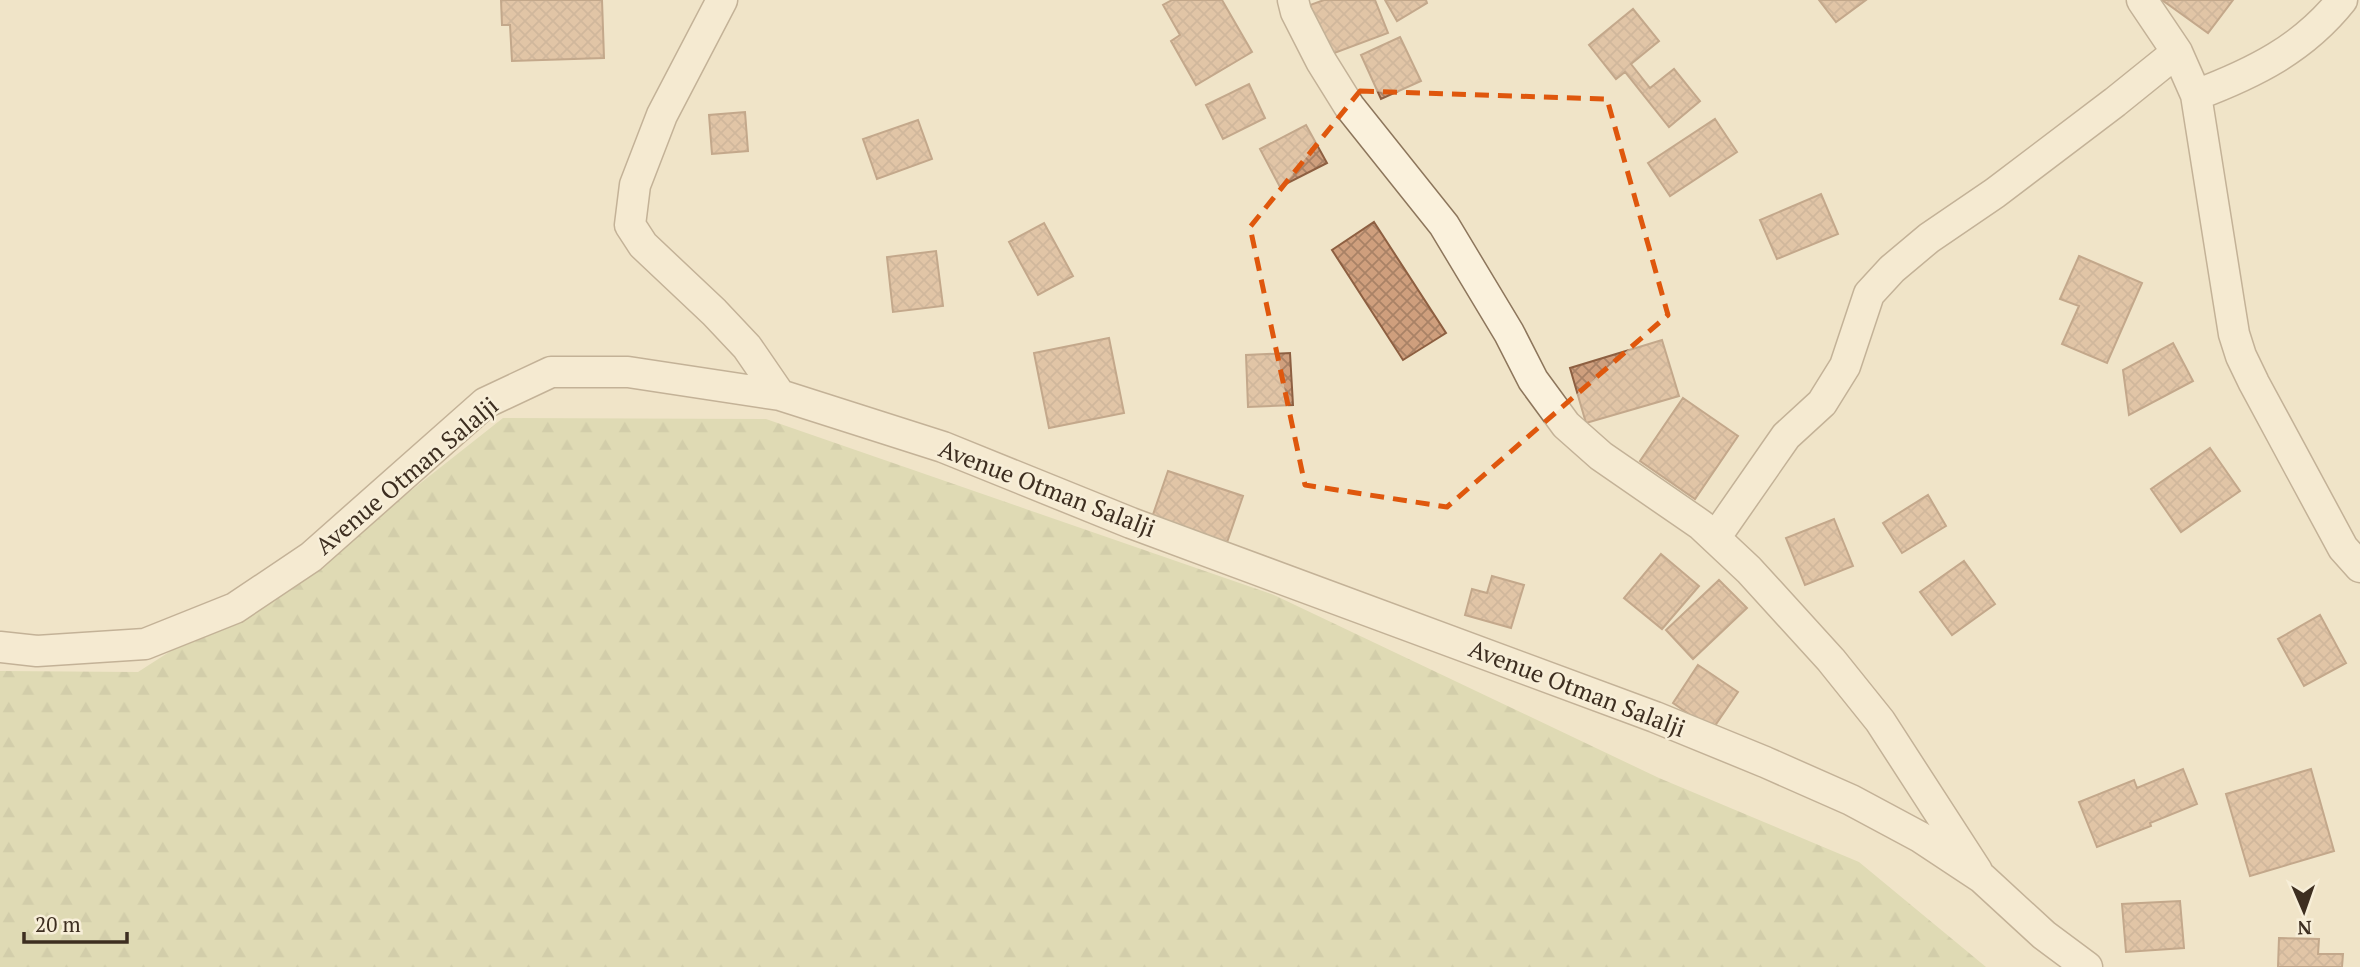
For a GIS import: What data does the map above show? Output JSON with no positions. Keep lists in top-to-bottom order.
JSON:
{
  "streets": {
    "street": ["Avenue Otman Salalji"]
  },
  "scale_bar": "20 m",
  "north": "bottom"
}
